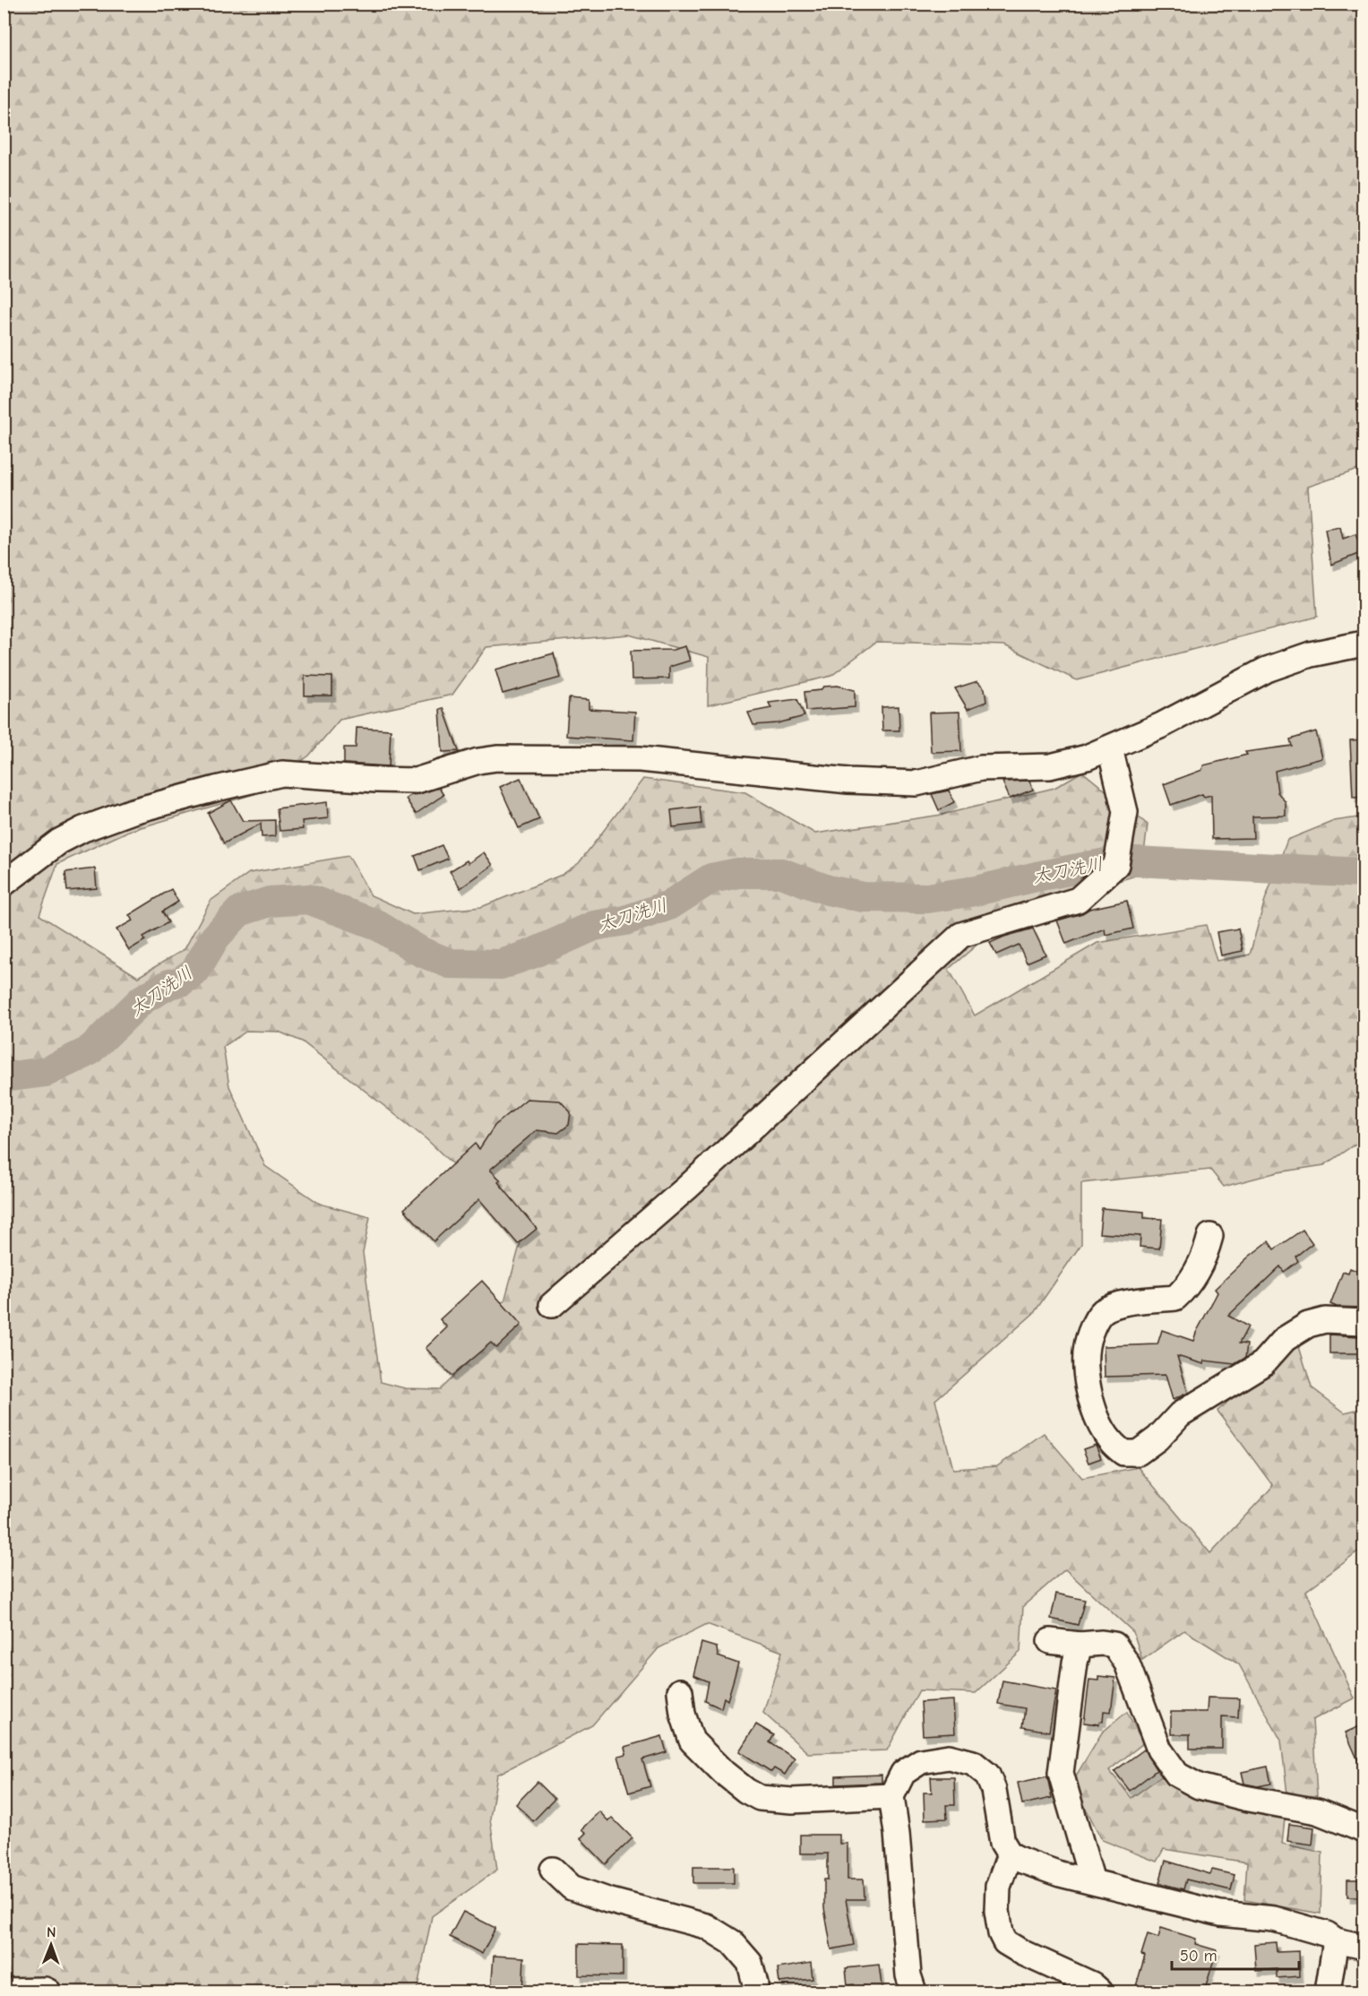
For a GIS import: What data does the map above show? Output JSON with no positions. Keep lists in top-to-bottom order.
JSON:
{
  "water": ["太刀洗川"],
  "scale_bar": "50 m",
  "north": "top"
}
